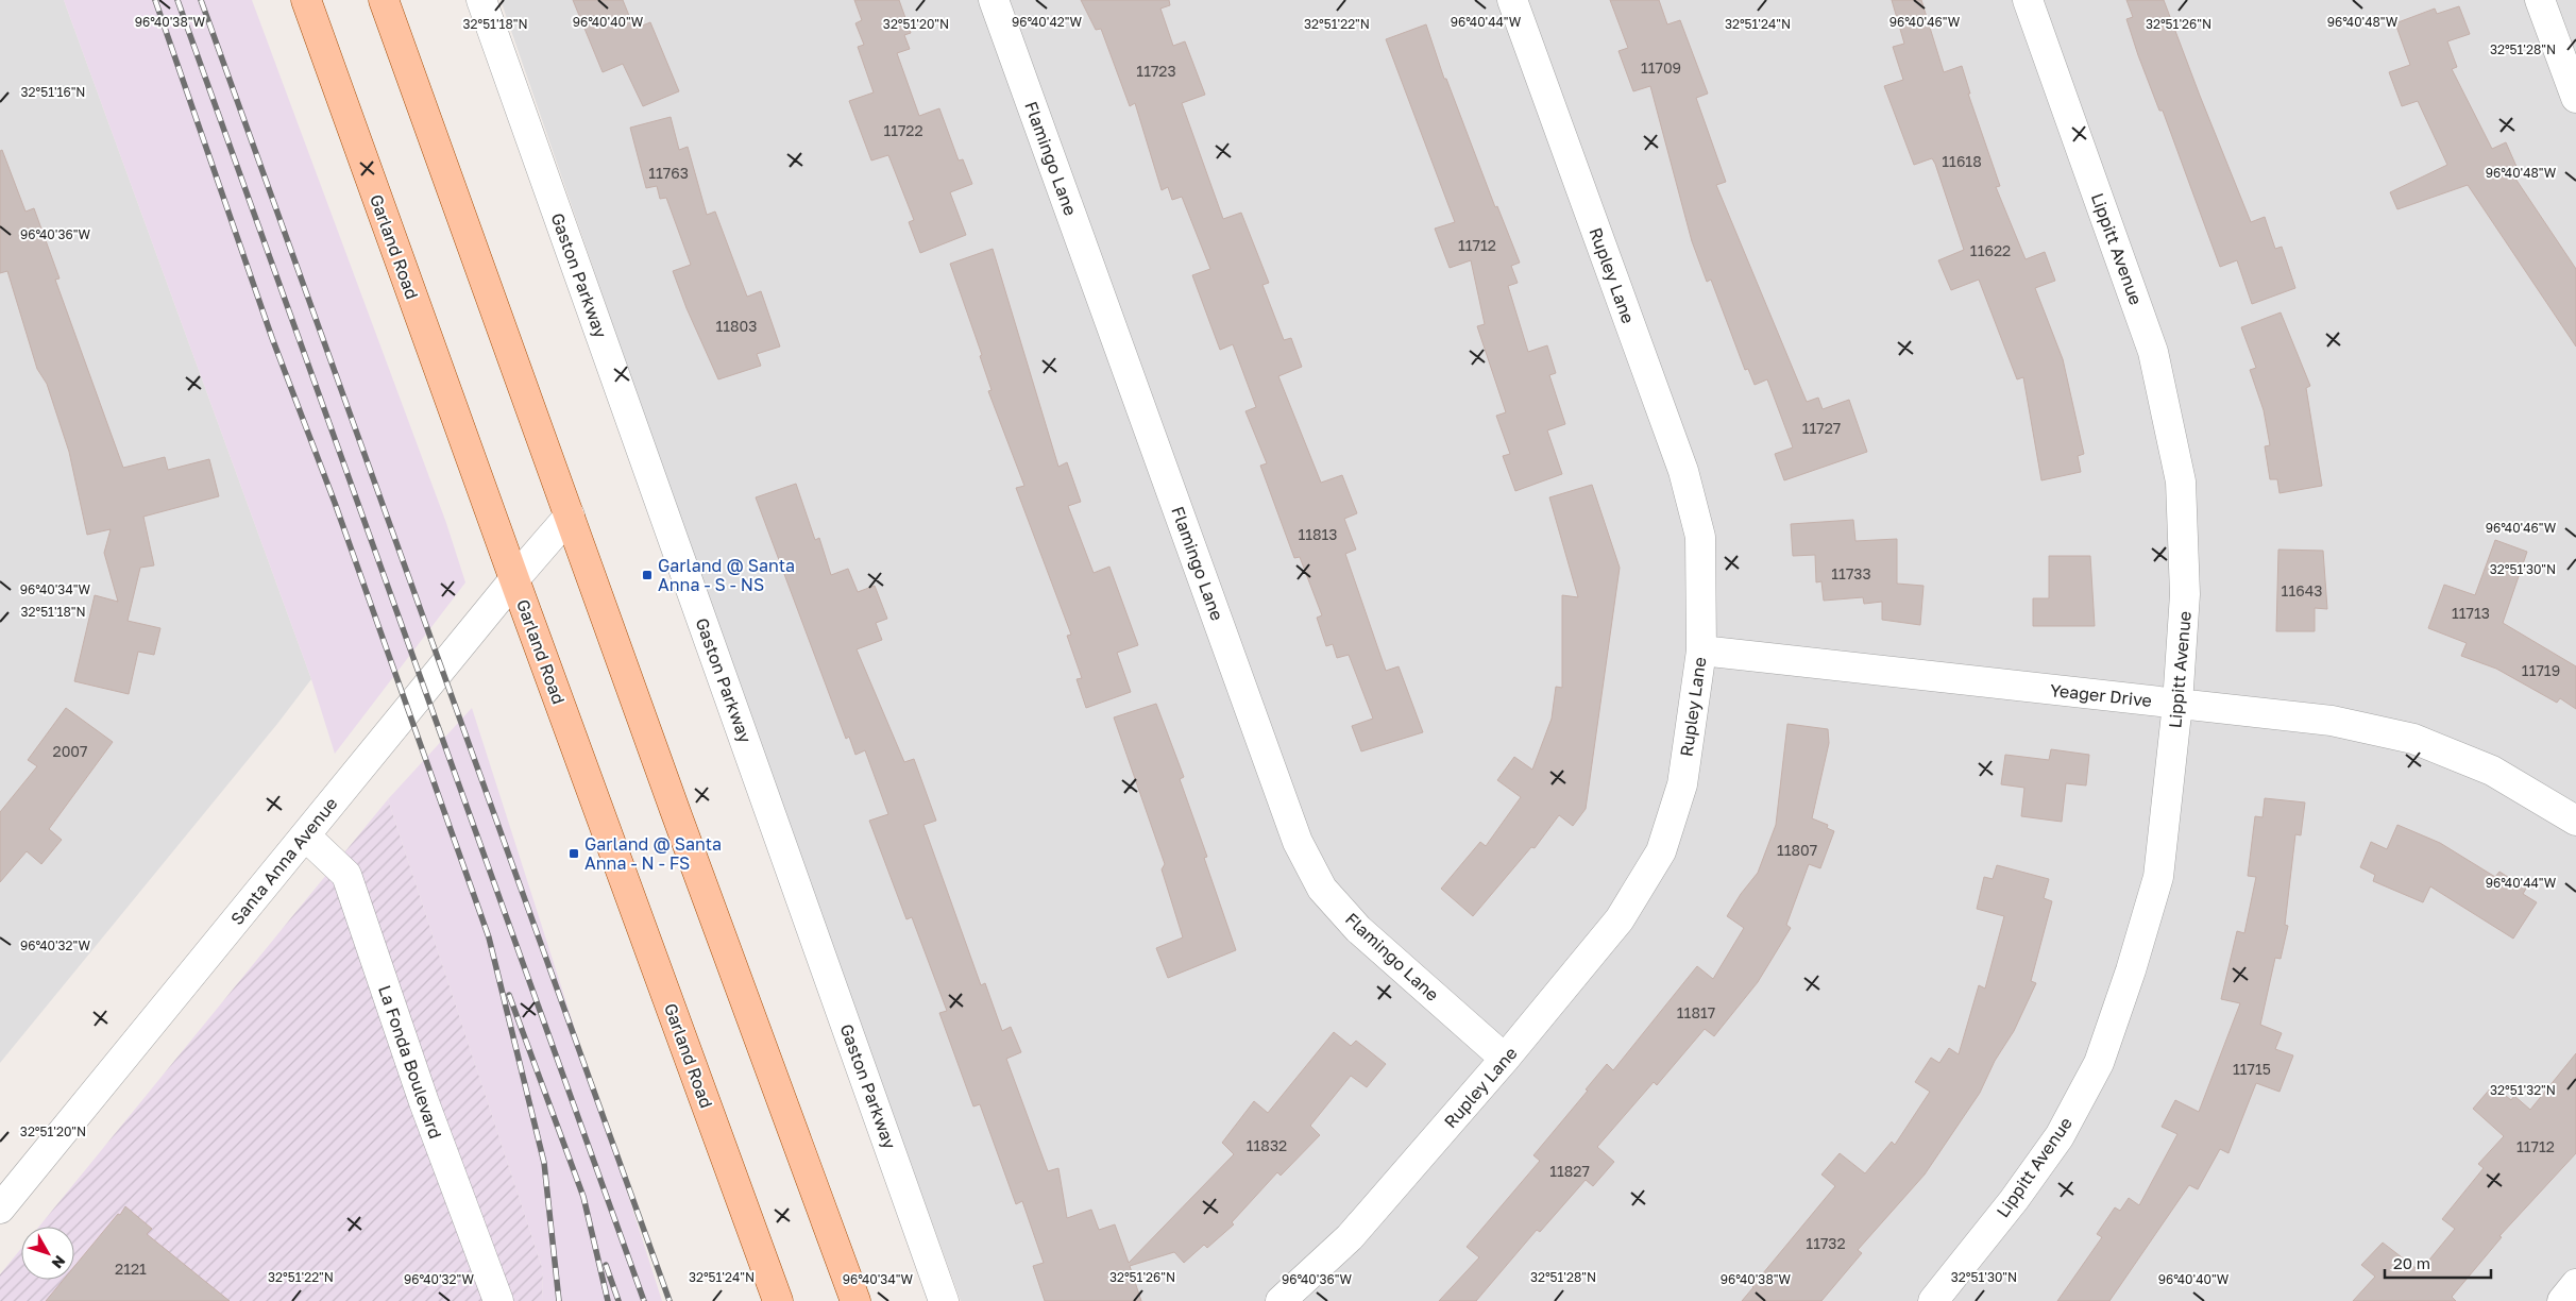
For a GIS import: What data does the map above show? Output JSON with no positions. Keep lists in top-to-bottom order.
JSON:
{
  "streets": {
    "main road": ["Garland Road"],
    "street": [
      "Flamingo Lane",
      "Lippitt Avenue",
      "Gaston Parkway",
      "Rupley Lane",
      "Yeager Drive",
      "Santa Anna Avenue",
      "La Fonda Boulevard"
    ]
  },
  "crossings": [
    ["Flamingo Lane", "Rupley Lane"],
    ["Garland Road", "Santa Anna Avenue"],
    ["Lippitt Avenue", "Yeager Drive"],
    ["Rupley Lane", "Yeager Drive"],
    ["Santa Anna Avenue", "La Fonda Boulevard"]
  ],
  "places": {
    "transit": ["Garland @ Santa Anna - S - NS", "Garland @ Santa Anna - N - FS"]
  },
  "house_numbers": [
    "11709",
    "11723",
    "11722",
    "11618",
    "11763",
    "11712",
    "11622",
    "11803",
    "11727",
    "11813",
    "11733",
    "11643",
    "11713",
    "11719",
    "2007",
    "11807",
    "11817",
    "11715",
    "11832",
    "11712",
    "11827",
    "11732",
    "2121"
  ],
  "scale_bar": "20 m",
  "north": "bottom right",
  "coordinates": [
    "96°40'38\"W",
    "96°40'40\"W",
    "96°40'42\"W",
    "96°40'44\"W",
    "96°40'46\"W",
    "96°40'48\"W",
    "32°51'20\"N",
    "32°51'18\"N",
    "32°51'22\"N",
    "32°51'24\"N",
    "32°51'26\"N",
    "32°51'28\"N",
    "32°51'16\"N",
    "96°40'36\"W",
    "32°51'30\"N",
    "96°40'34\"W",
    "96°40'32\"W",
    "32°51'32\"N"
  ]
}
